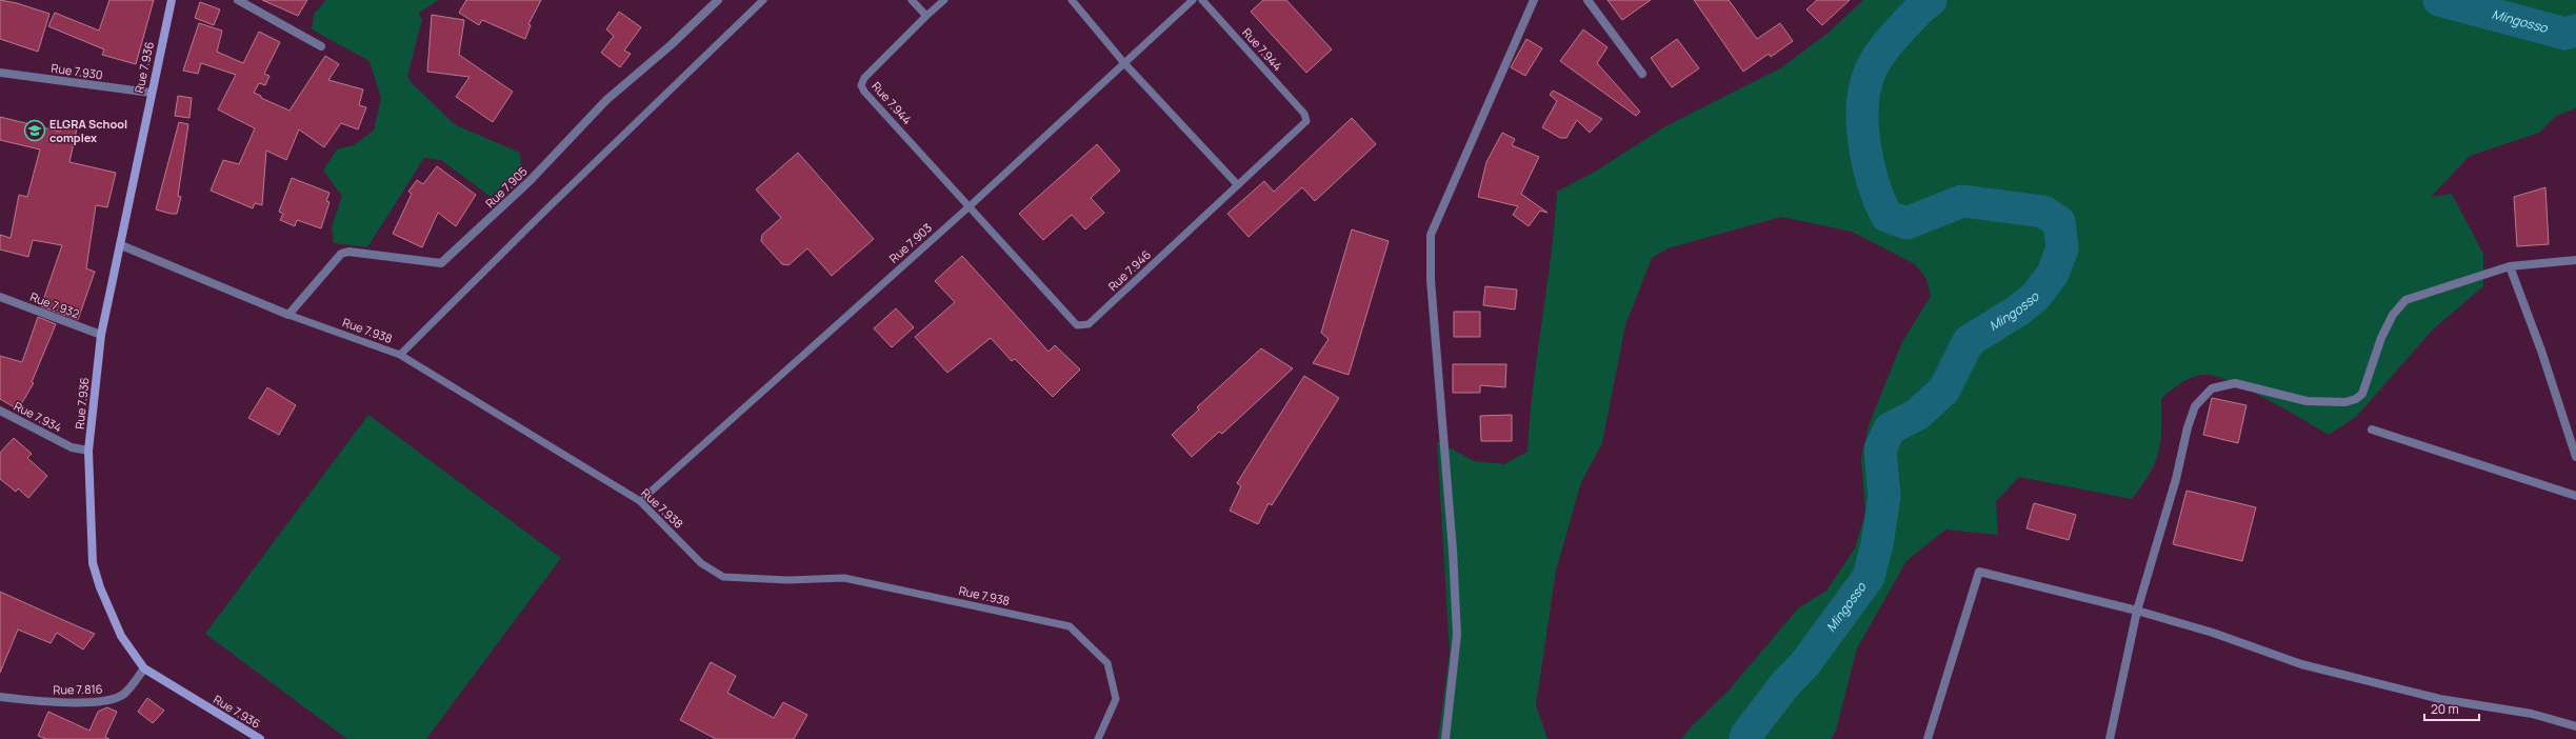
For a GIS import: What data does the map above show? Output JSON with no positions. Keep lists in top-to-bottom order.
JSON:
{
  "streets": {
    "street": [
      "Rue 7.936",
      "Rue 7.930",
      "Rue 7.905",
      "Rue 7.932",
      "Rue 7.938",
      "Rue 7.934",
      "Rue 7.816"
    ],
    "lane": ["Rue 7.944", "Rue 7.903", "Rue 7.946"]
  },
  "crossings": [
    ["Rue 7.944", "Rue 7.903"],
    ["Rue 7.944", "Rue 7.946"],
    ["Rue 7.936", "Rue 7.930"],
    ["Rue 7.936", "Rue 7.932"],
    ["Rue 7.936", "Rue 7.938"],
    ["Rue 7.936", "Rue 7.934"],
    ["Rue 7.936", "Rue 7.816"],
    ["Rue 7.905", "Rue 7.938"],
    ["Rue 7.903", "Rue 7.946"],
    ["Rue 7.903", "Rue 7.938"]
  ],
  "water": ["Mingosso"],
  "places": {
    "school or university": ["ELGRA School complex"]
  },
  "scale_bar": "20 m"
}
